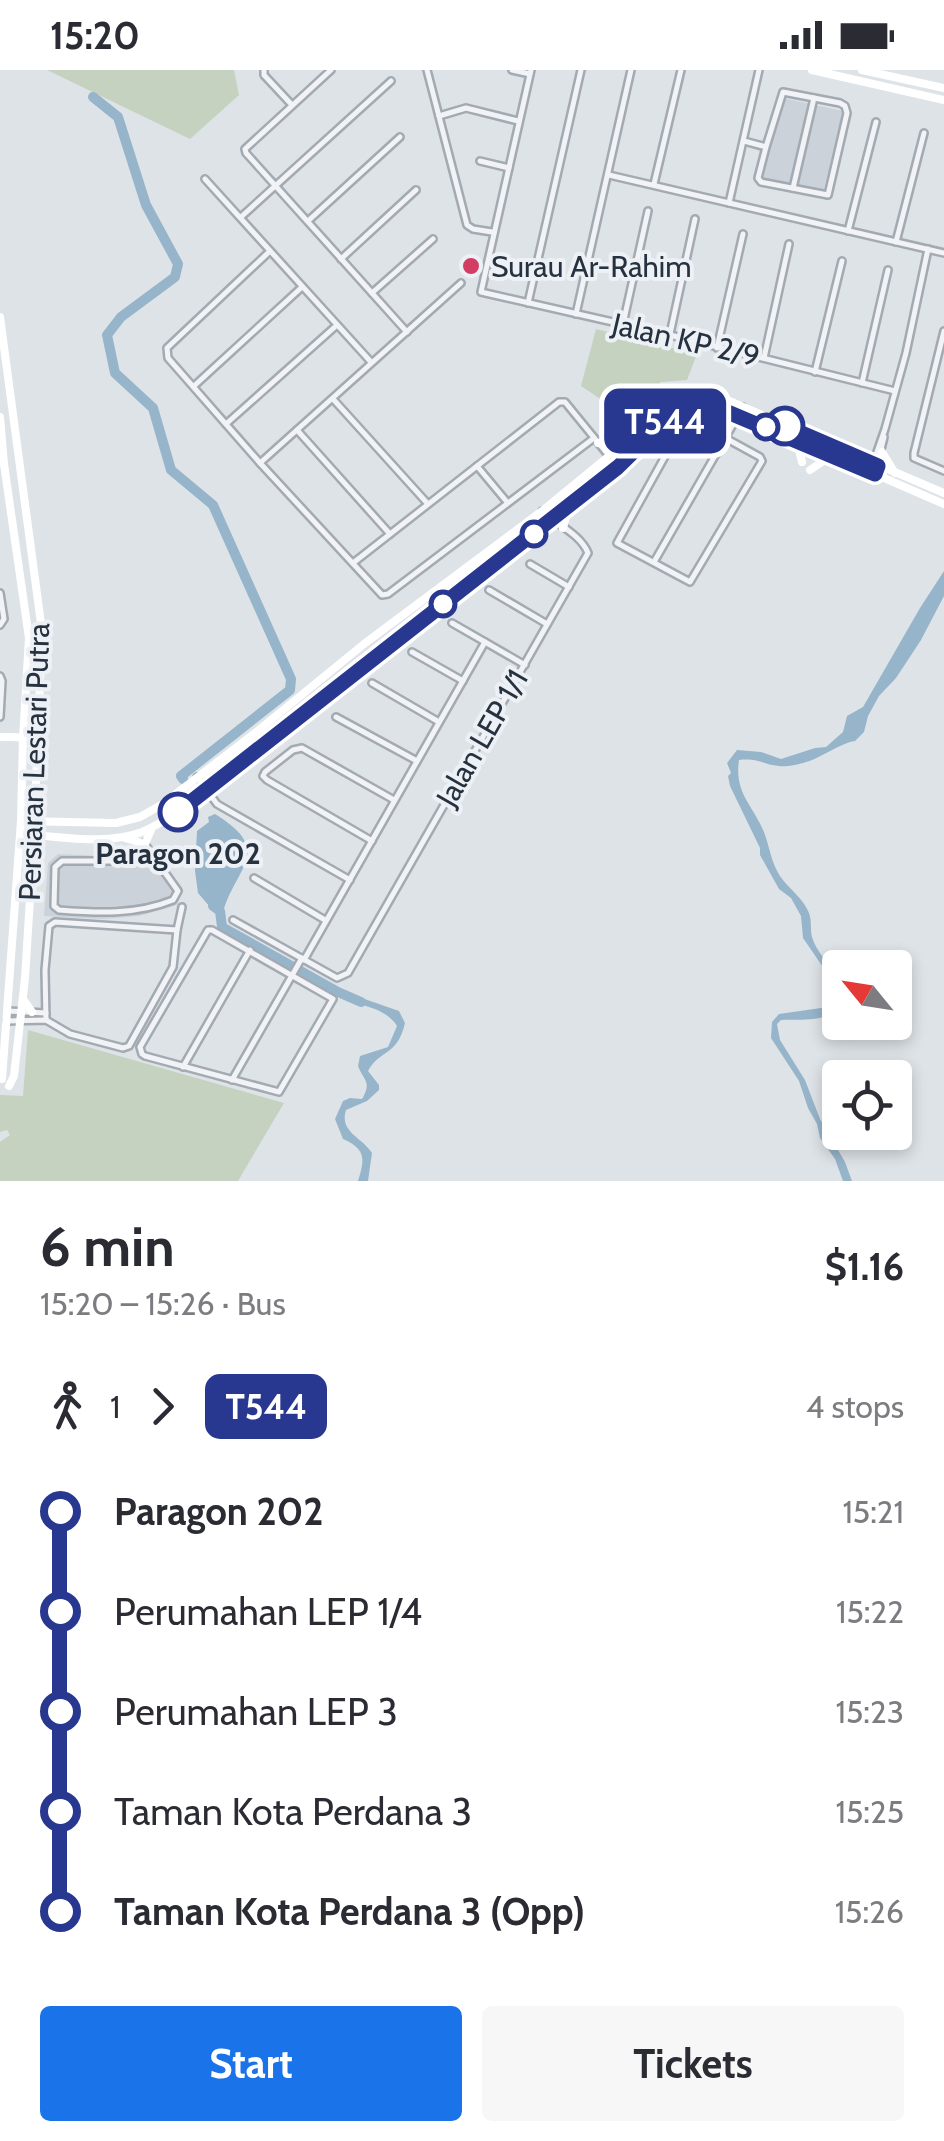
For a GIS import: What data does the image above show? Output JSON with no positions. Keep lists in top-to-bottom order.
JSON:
{
  "streets": {
    "street": ["Jalan KP 2/9", "Jalan LEP 1/1", "Persiaran Lestari Putra"]
  },
  "places": ["Surau Ar-Rahim", "Paragon 202"],
  "lines": ["bus line T544"],
  "north": "top left",
  "page": {
    "status": "15:20",
    "on_map": "T544",
    "heading": ["6 min", "15:20 – 15:26 · Bus", "$1.16"],
    "legs": ["1", "T544", "4 stops"],
    "list": [
      {
        "name": "Paragon 202",
        "value": "15:21"
      },
      {
        "name": "Perumahan LEP 1/4",
        "value": "15:22"
      },
      {
        "name": "Perumahan LEP 3",
        "value": "15:23"
      },
      {
        "name": "Taman Kota Perdana 3",
        "value": "15:25"
      },
      {
        "name": "Taman Kota Perdana 3 (Opp)",
        "value": "15:26"
      }
    ],
    "buttons": ["Start", "Tickets"]
  }
}
